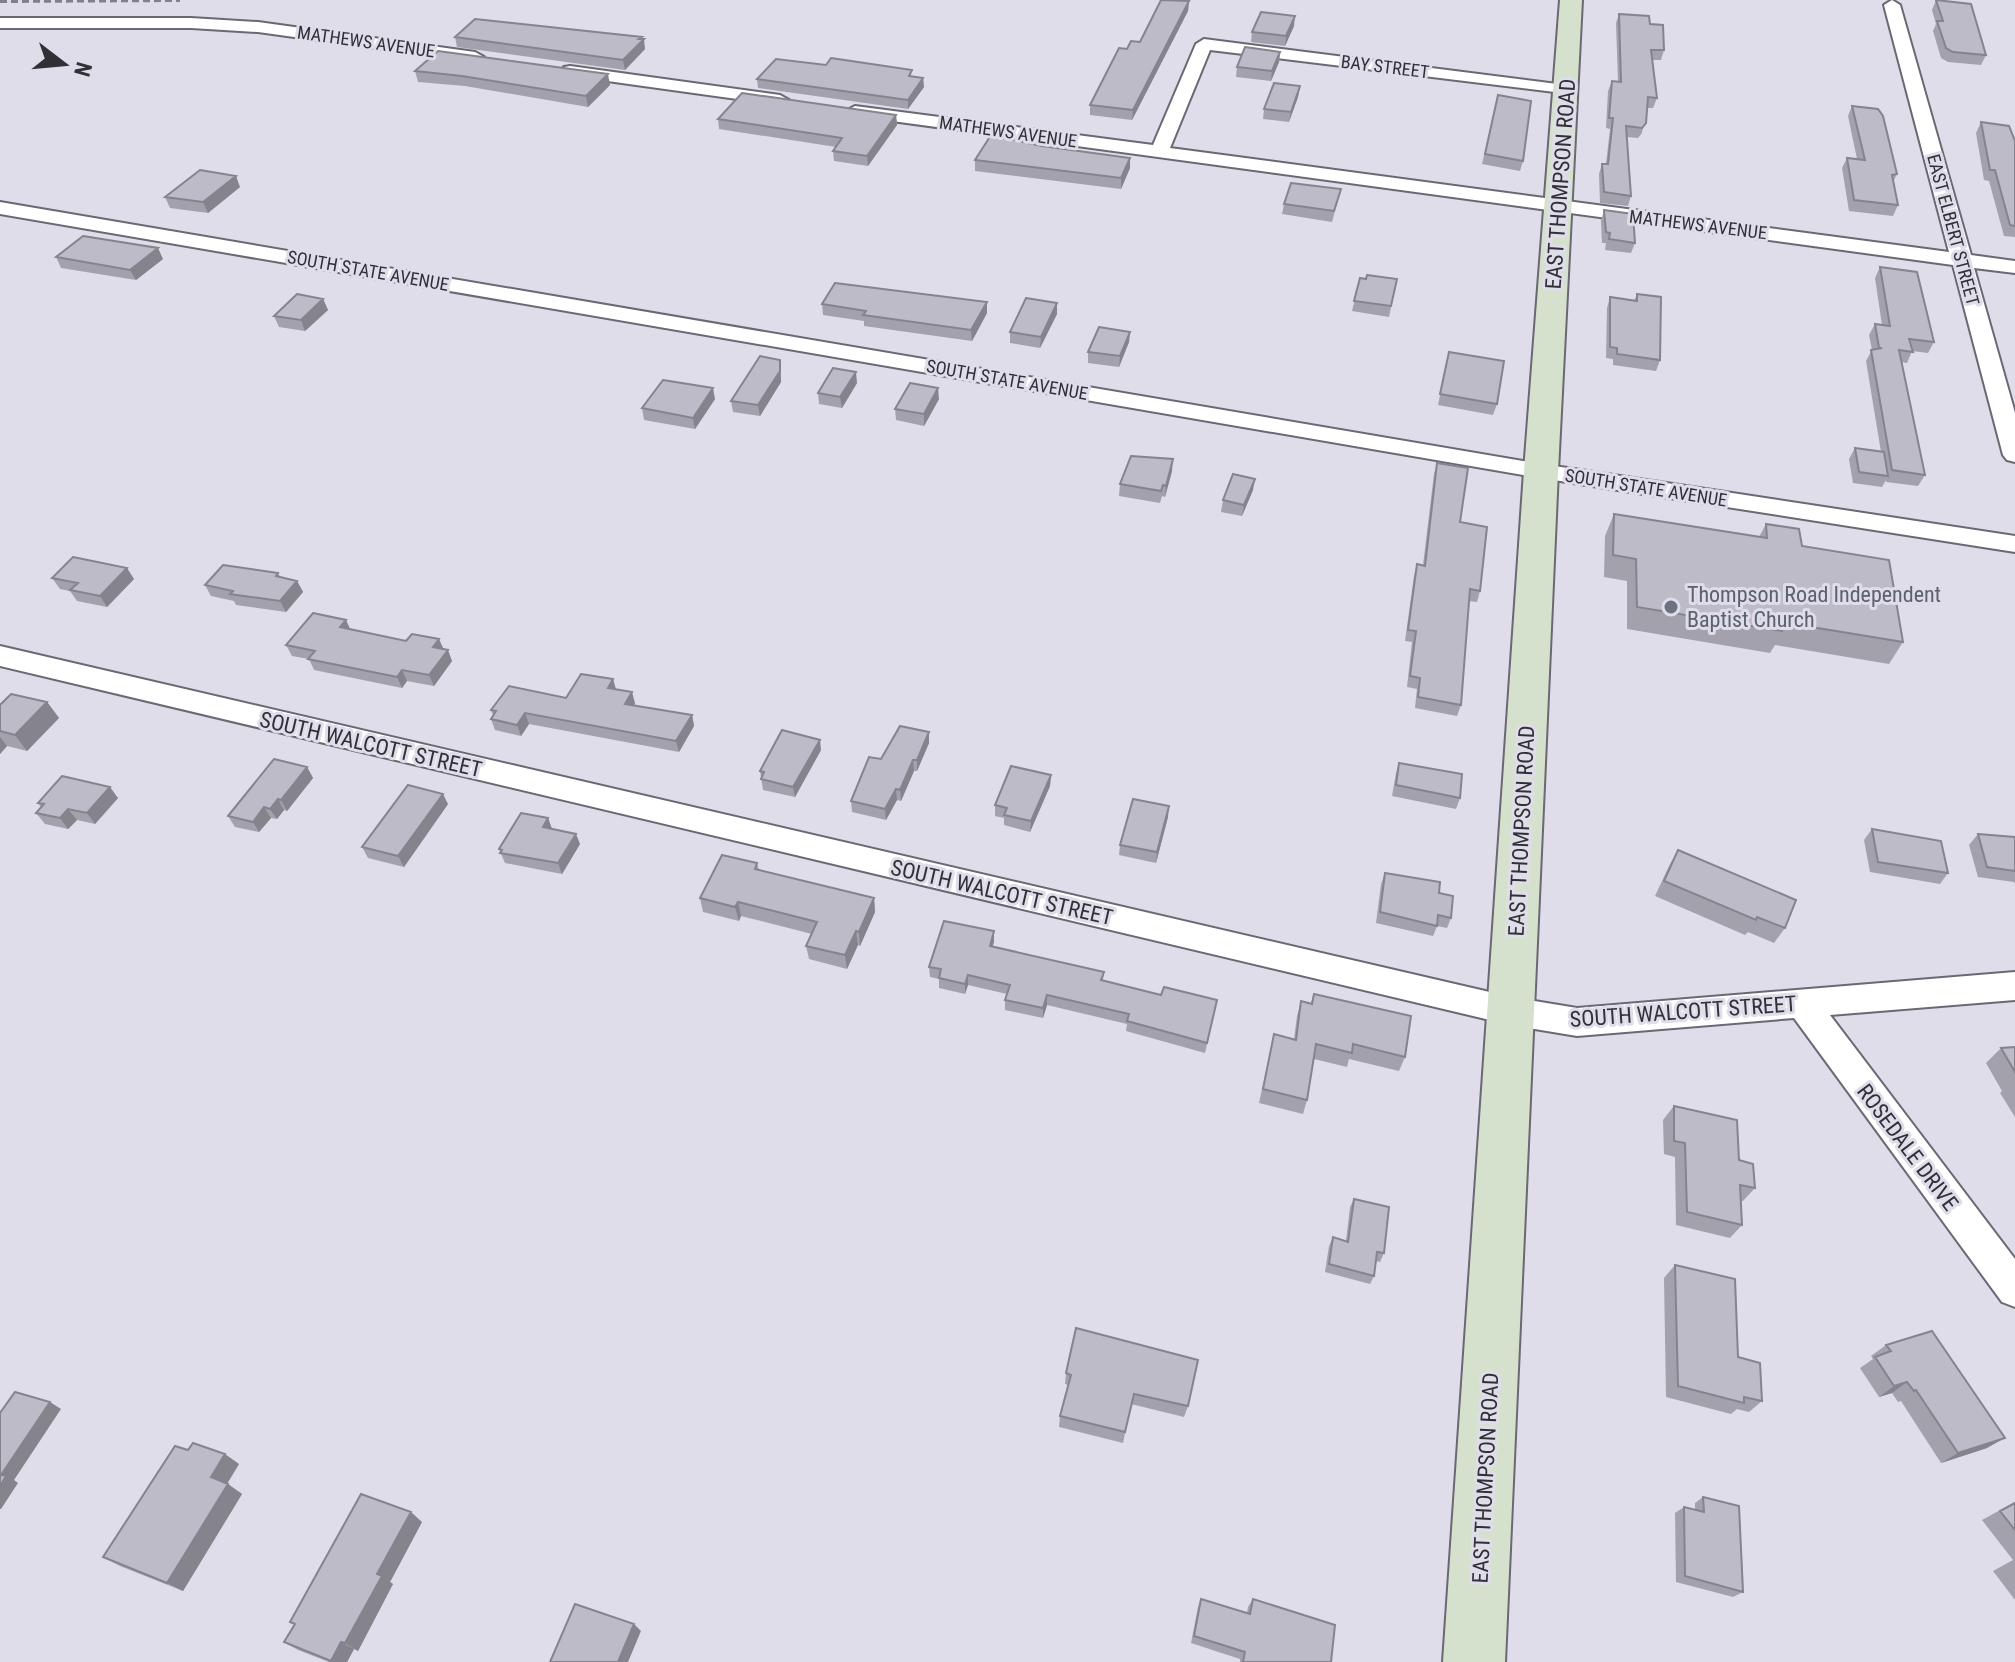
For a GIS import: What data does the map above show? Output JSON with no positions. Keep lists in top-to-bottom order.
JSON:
{
  "streets": {
    "main road": ["EAST THOMPSON ROAD"],
    "street": [
      "MATHEWS AVENUE",
      "BAY STREET",
      "EAST ELBERT STREET",
      "SOUTH STATE AVENUE",
      "SOUTH WALCOTT STREET",
      "ROSEDALE DRIVE"
    ]
  },
  "crossings": [
    ["MATHEWS AVENUE", "BAY STREET"],
    ["MATHEWS AVENUE", "EAST THOMPSON ROAD"],
    ["MATHEWS AVENUE", "EAST ELBERT STREET"],
    ["BAY STREET", "EAST THOMPSON ROAD"],
    ["EAST THOMPSON ROAD", "SOUTH STATE AVENUE"],
    ["EAST THOMPSON ROAD", "SOUTH WALCOTT STREET"],
    ["SOUTH WALCOTT STREET", "ROSEDALE DRIVE"]
  ],
  "places": ["Thompson Road Independent Baptist Church"],
  "north": "right"
}
